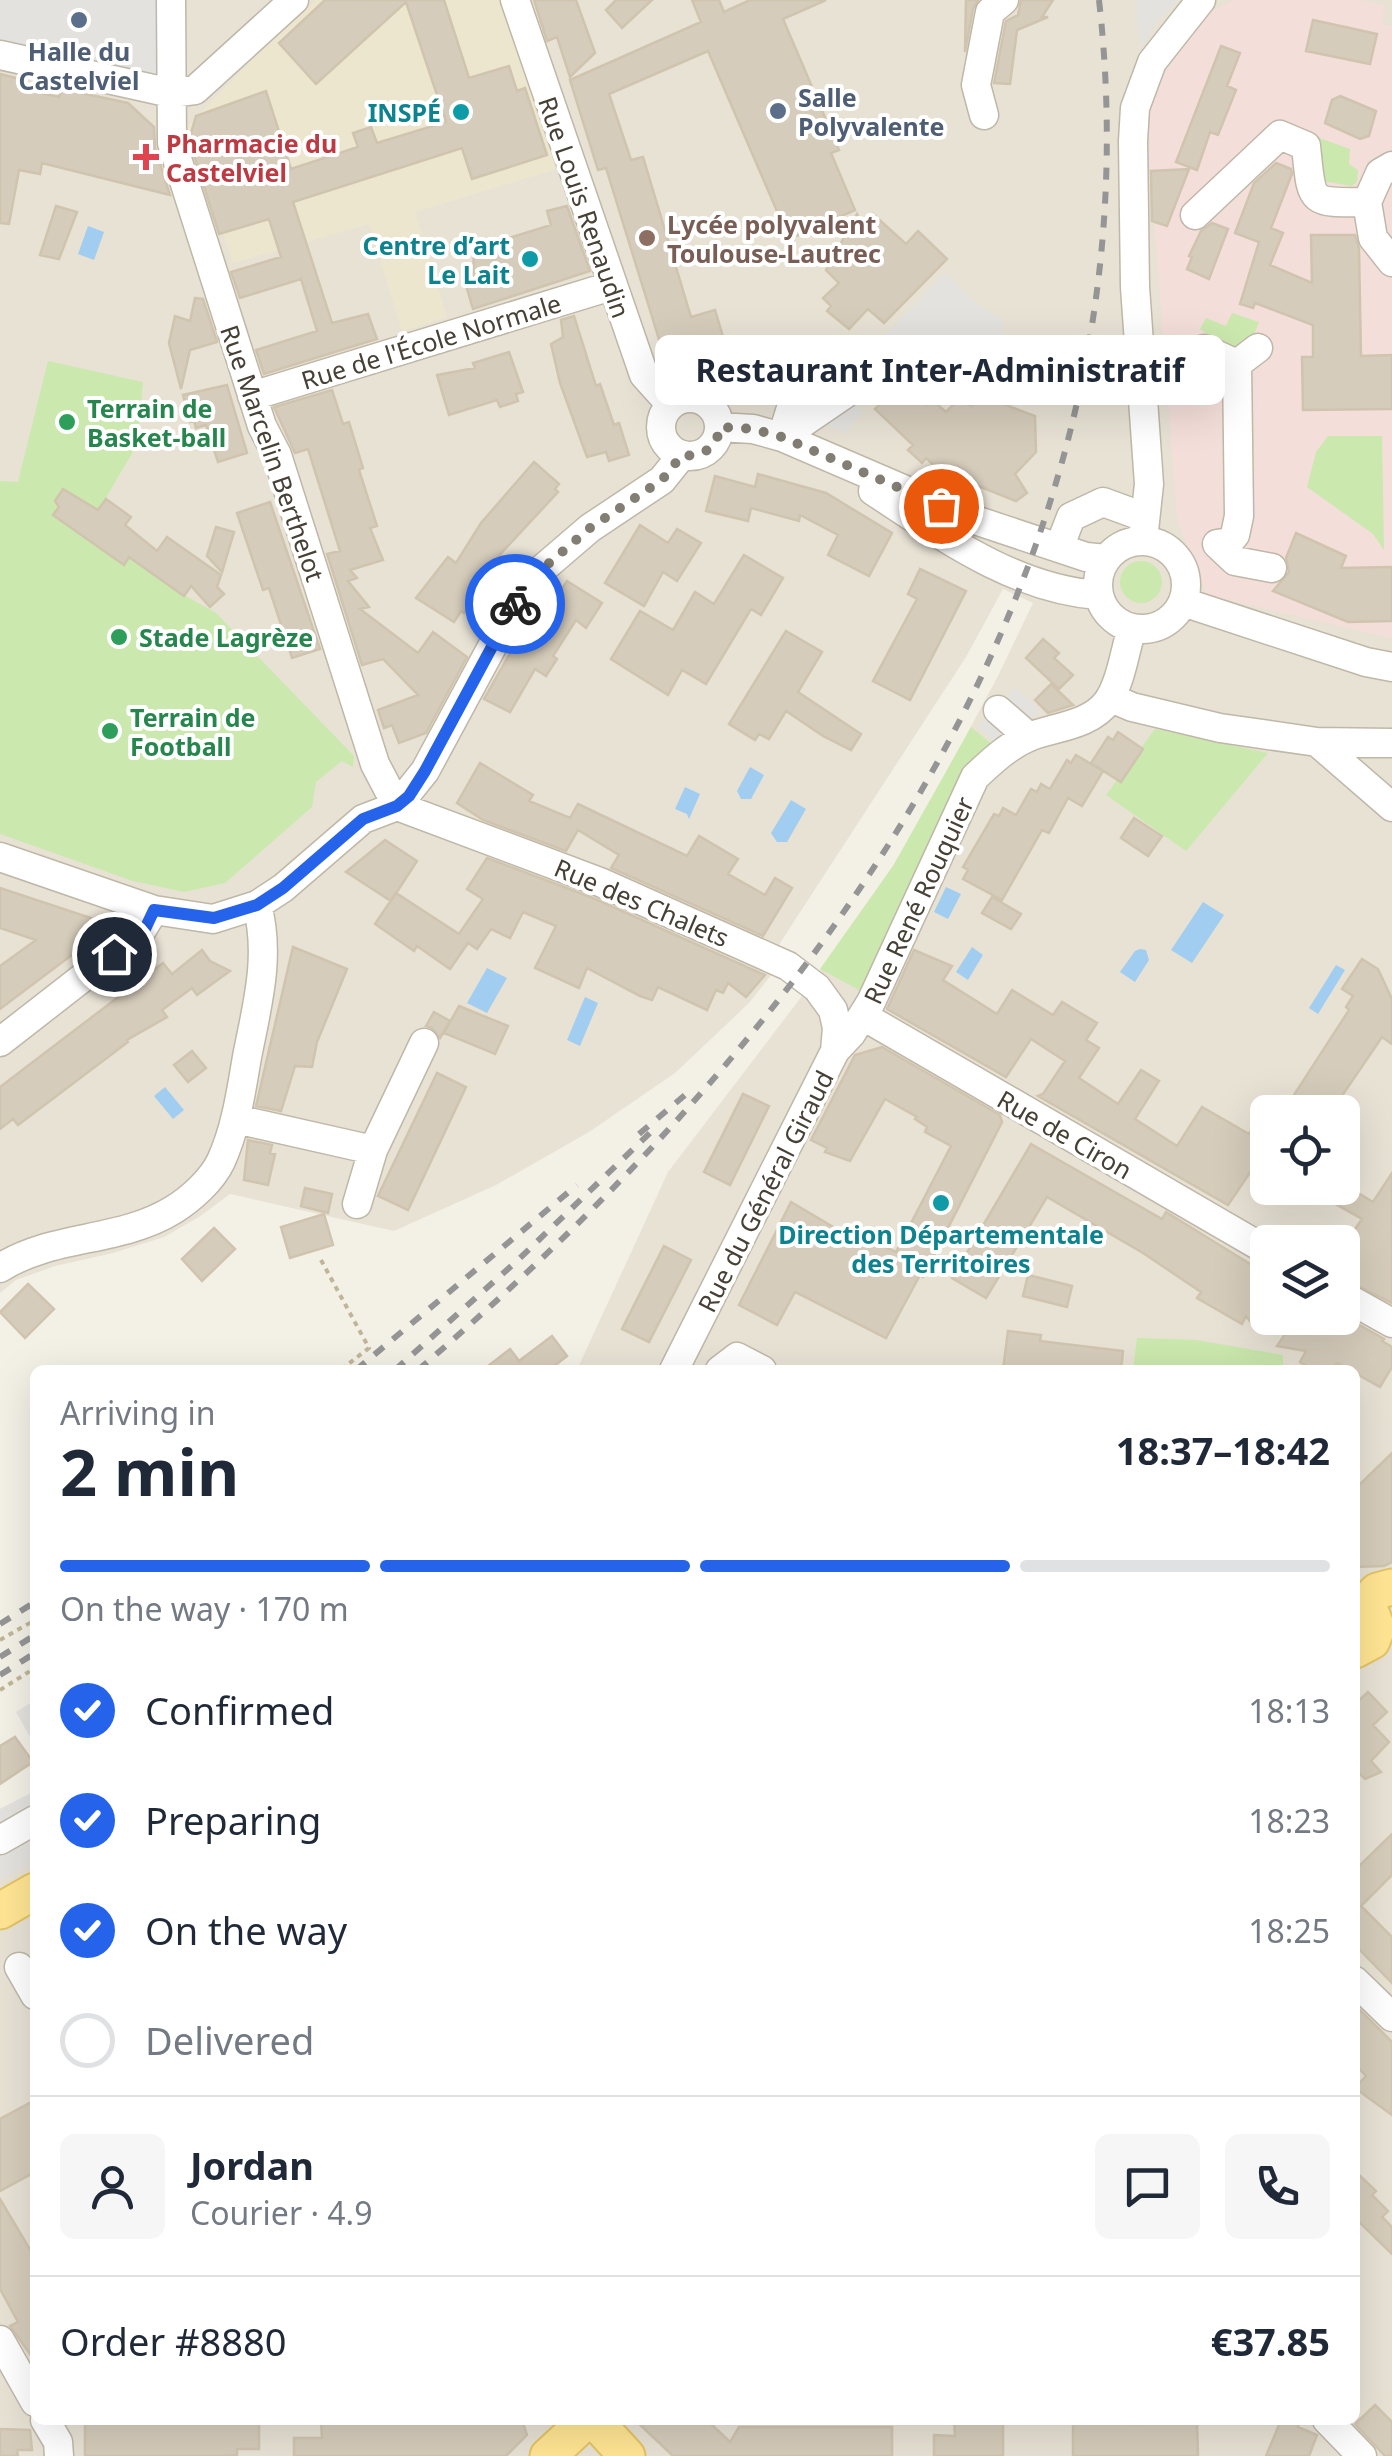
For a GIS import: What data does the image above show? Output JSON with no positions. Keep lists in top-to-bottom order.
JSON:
{
  "streets": {
    "street": [
      "Rue Louis Renaudin",
      "Rue de l'École Normale",
      "Rue Marcelin Berthelot",
      "Rue René Rouquier",
      "Rue des Chalets",
      "Rue de Ciron",
      "Rue du Général Giraud"
    ]
  },
  "crossings": [
    ["Rue Louis Renaudin", "Rue de l'École Normale"],
    ["Rue de l'École Normale", "Rue Marcelin Berthelot"],
    ["Rue Marcelin Berthelot", "Rue des Chalets"],
    ["Rue René Rouquier", "Rue de Ciron"],
    ["Rue René Rouquier", "Rue du Général Giraud"],
    ["Rue des Chalets", "Rue du Général Giraud"],
    ["Rue de Ciron", "Rue du Général Giraud"]
  ],
  "places": {
    "other": [
      "Halle du Castelviel",
      "Salle Polyvalente",
      "INSPÉ",
      "Lycée polyvalent Toulouse-Lautrec",
      "Centre d’art Le Lait",
      "Terrain de Basket-ball",
      "Restaurant Inter-Administratif",
      "Stade Lagrèze",
      "Terrain de Football",
      "Direction Départementale des Territoires"
    ],
    "health": ["Pharmacie du Castelviel"]
  },
  "page": {
    "bubble": "Restaurant Inter-Administratif",
    "heading": ["2 min", "Arriving in", "18:37–18:42"],
    "panel": [
      "Jordan",
      "Courier · 4.9",
      "Order #8880",
      "€37.85"
    ],
    "bar": "On the way · 170 m",
    "list": [
      ["Confirmed", "18:13"],
      ["Preparing", "18:23"],
      ["On the way", "18:25"],
      "Delivered"
    ]
  }
}
